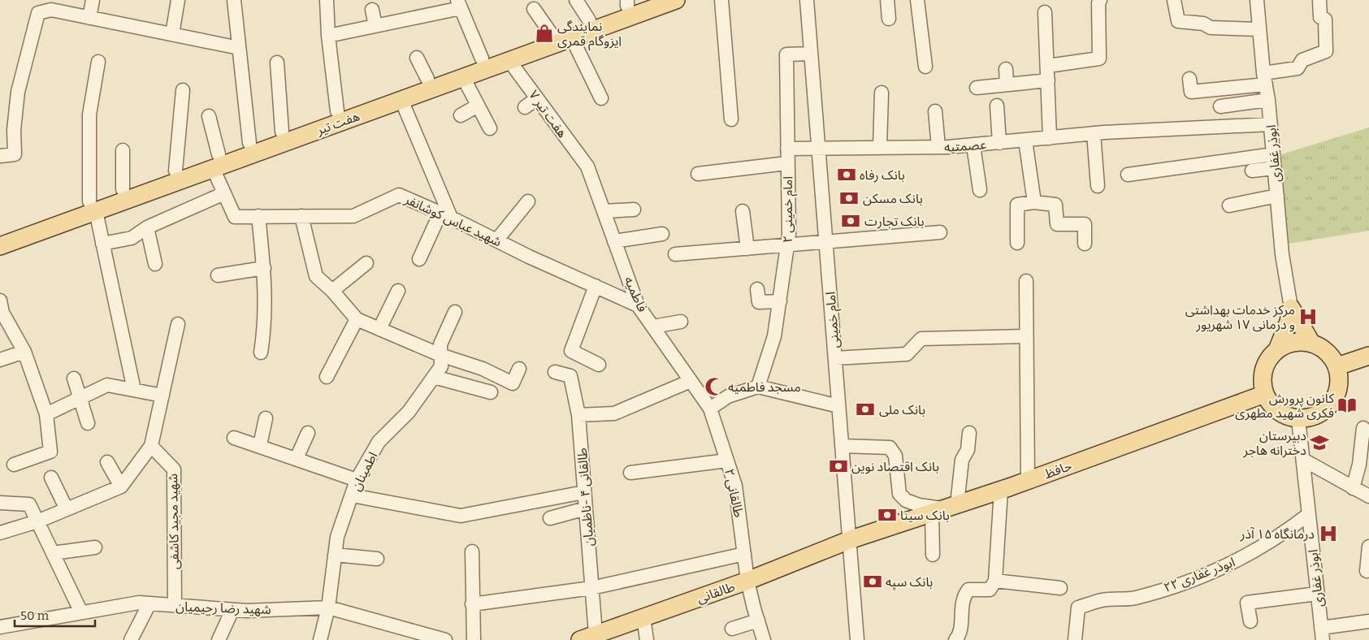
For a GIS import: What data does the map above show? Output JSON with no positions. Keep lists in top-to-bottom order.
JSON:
{
  "streets": {
    "main road": ["هفت تیر", "حافظ", "طالقانی"],
    "street": [
      "هفت تیر ۷",
      "عصمتیه",
      "ابوذر غفاری",
      "امام خمینی ۲",
      "شهید عباس کوشانفر",
      "فاطمیه",
      "امام خمینی",
      "اطمینان",
      "طالقانی ۲",
      "طالقانی ۴ -ناظمیان",
      "شهید مجید کاشفی",
      "ابوذر غفاری ۲۲",
      "شهید رضا رحیمیان"
    ]
  },
  "crossings": [
    ["هفت تیر ۷", "هفت تیر"],
    ["هفت تیر ۷", "فاطمیه"],
    ["عصمتیه", "ابوذر غفاری"],
    ["عصمتیه", "امام خمینی ۲"],
    ["عصمتیه", "امام خمینی"],
    ["ابوذر غفاری", "حافظ"],
    ["ابوذر غفاری", "ابوذر غفاری ۲۲"],
    ["امام خمینی ۲", "امام خمینی"],
    ["شهید عباس کوشانفر", "فاطمیه"],
    ["فاطمیه", "طالقانی ۲"],
    ["امام خمینی", "حافظ"],
    ["امام خمینی", "طالقانی"],
    ["حافظ", "طالقانی"],
    ["اطمینان", "شهید رضا رحیمیان"],
    ["طالقانی ۲", "طالقانی"],
    ["طالقانی ۴ -ناظمیان", "طالقانی"],
    ["شهید مجید کاشفی", "شهید رضا رحیمیان"]
  ],
  "places": {
    "shop": ["نمایندگی ایزوگام قمری"],
    "bank": [
      "بانک رفاه",
      "بانک مسکن",
      "بانک تجارت",
      "بانک ملی",
      "بانک اقتصاد نوین",
      "بانک سینا",
      "بانک سپه"
    ],
    "hospital": ["مرکز خدمات بهداشتی و درمانی ۱۷ شهریور", "درمانگاه ۱۵ آذر"],
    "mosque": ["مسجد فاطمیه"],
    "library": ["کانون پرورش فکری شهید مطهری"],
    "school or university": ["دبیرستان دخترانه هاجر"]
  },
  "scale_bar": "50 m"
}
